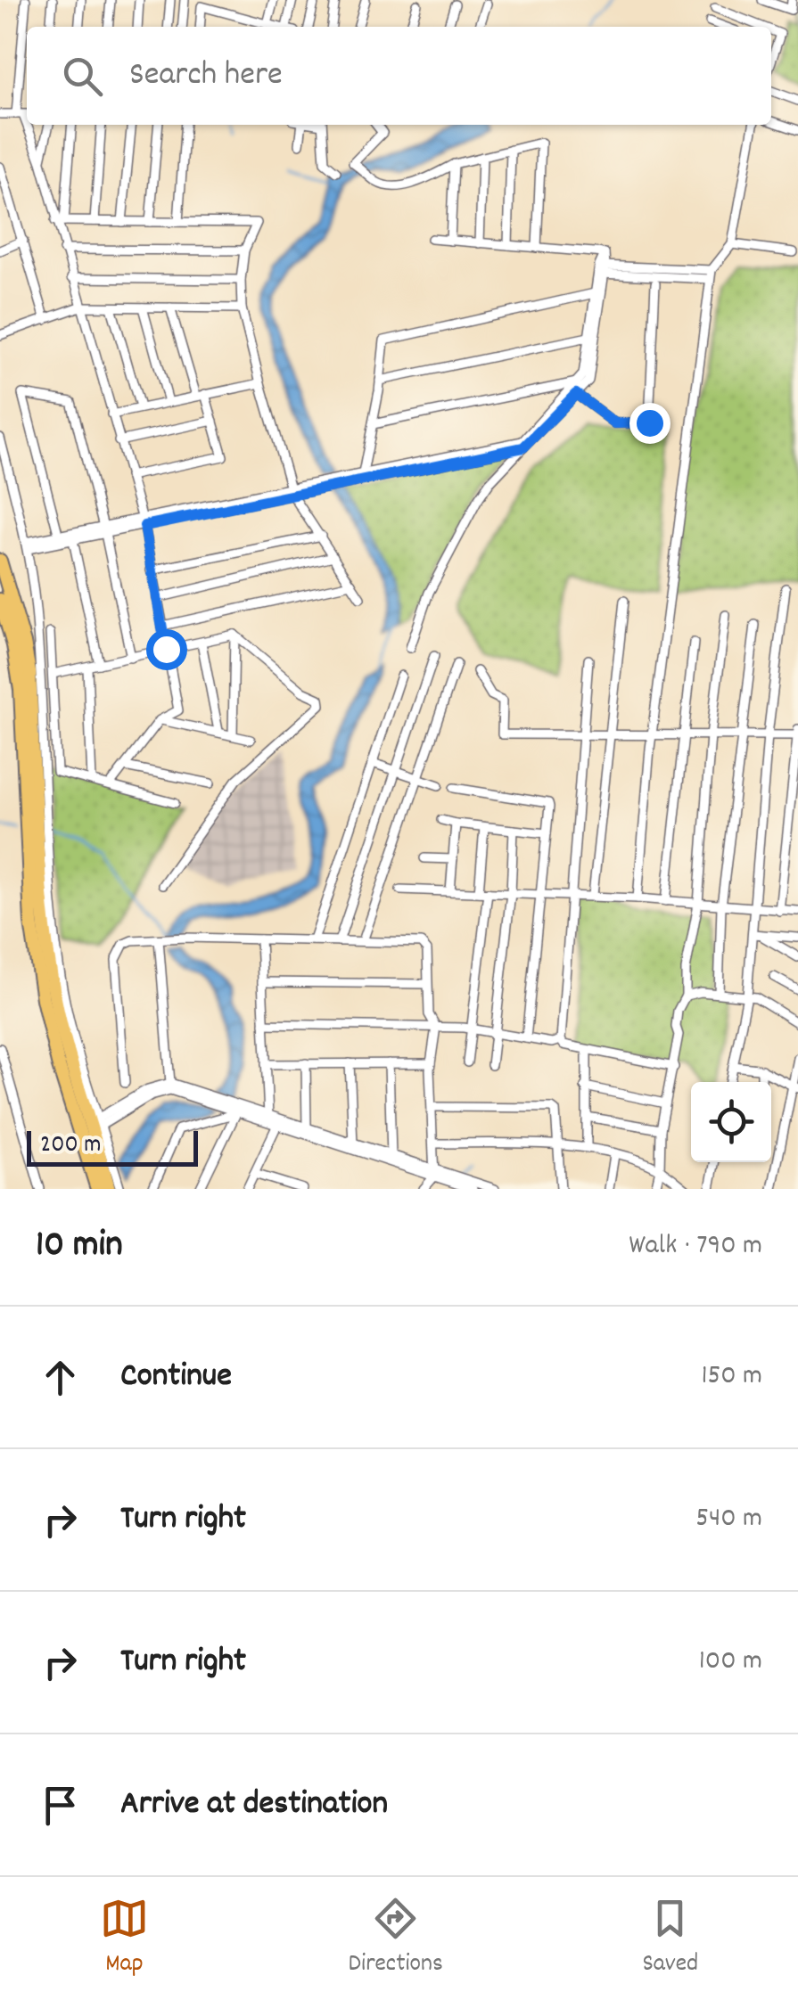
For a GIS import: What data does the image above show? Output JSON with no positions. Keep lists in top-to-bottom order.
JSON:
{
  "scale_bar": "200 m",
  "page": {
    "search": "Search here",
    "scale": "200 m",
    "heading": ["10 min", "Walk · 790 m"],
    "list": [
      ["Continue", "150 m"],
      ["Turn right", "540 m"],
      ["Turn right", "100 m"],
      "Arrive at destination"
    ],
    "nav": ["Map", "Directions", "Saved"]
  }
}
